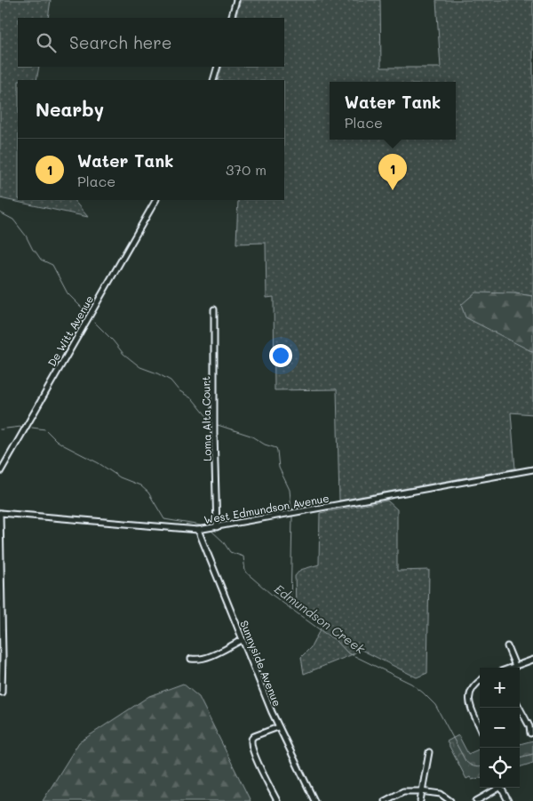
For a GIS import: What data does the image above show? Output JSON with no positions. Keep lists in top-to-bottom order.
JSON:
{
  "streets": {
    "street": [
      "De Witt Avenue",
      "Loma Alta Court",
      "West Edmundson Avenue",
      "Sunnyside Avenue"
    ]
  },
  "crossings": [
    ["Loma Alta Court", "West Edmundson Avenue"],
    ["West Edmundson Avenue", "Sunnyside Avenue"]
  ],
  "water": ["Edmundson Creek"],
  "page": {
    "search": "Search here",
    "heading": "Nearby",
    "popup": ["Water Tank", "Place"],
    "list": [
      {
        "mark": "1",
        "name": "Water Tank",
        "note": "Place",
        "value": "370 m"
      }
    ],
    "pins": "1",
    "map_buttons": ["+", "−"]
  }
}
